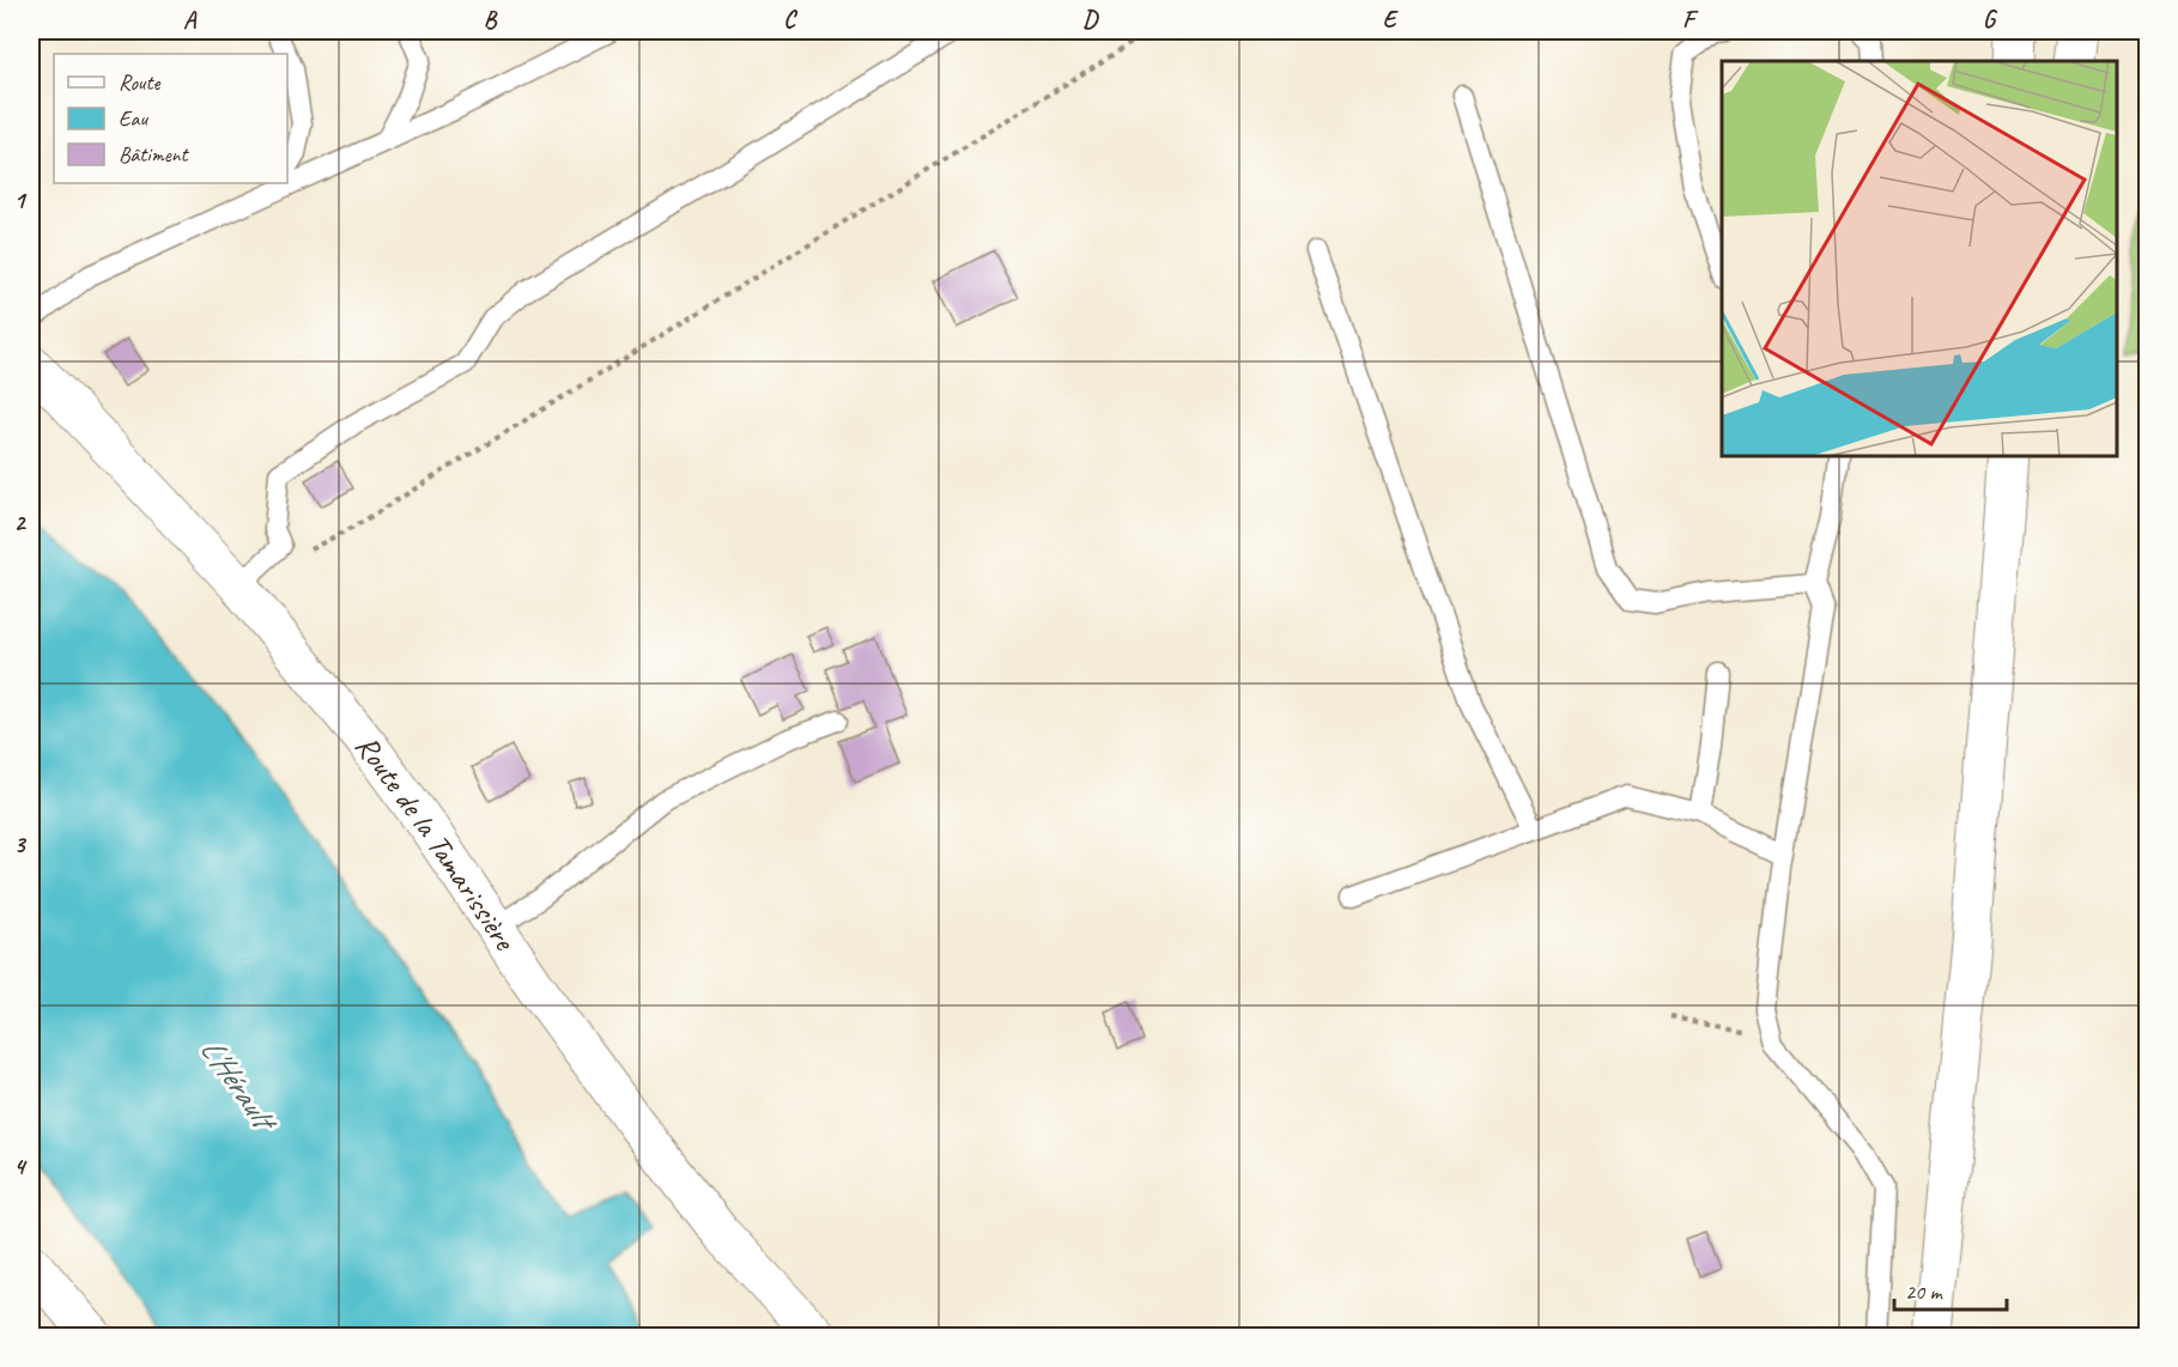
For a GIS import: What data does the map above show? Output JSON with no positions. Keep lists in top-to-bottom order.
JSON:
{
  "streets": {
    "street": ["Route de la Tamarissière"]
  },
  "water": ["L'Hérault"],
  "legend": ["Route", "Eau", "Bâtiment"],
  "scale_bar": "20 m",
  "grid": {
    "columns": [
      "A",
      "B",
      "C",
      "D",
      "E",
      "F",
      "G"
    ],
    "rows": [
      "1",
      "2",
      "3",
      "4"
    ]
  }
}
